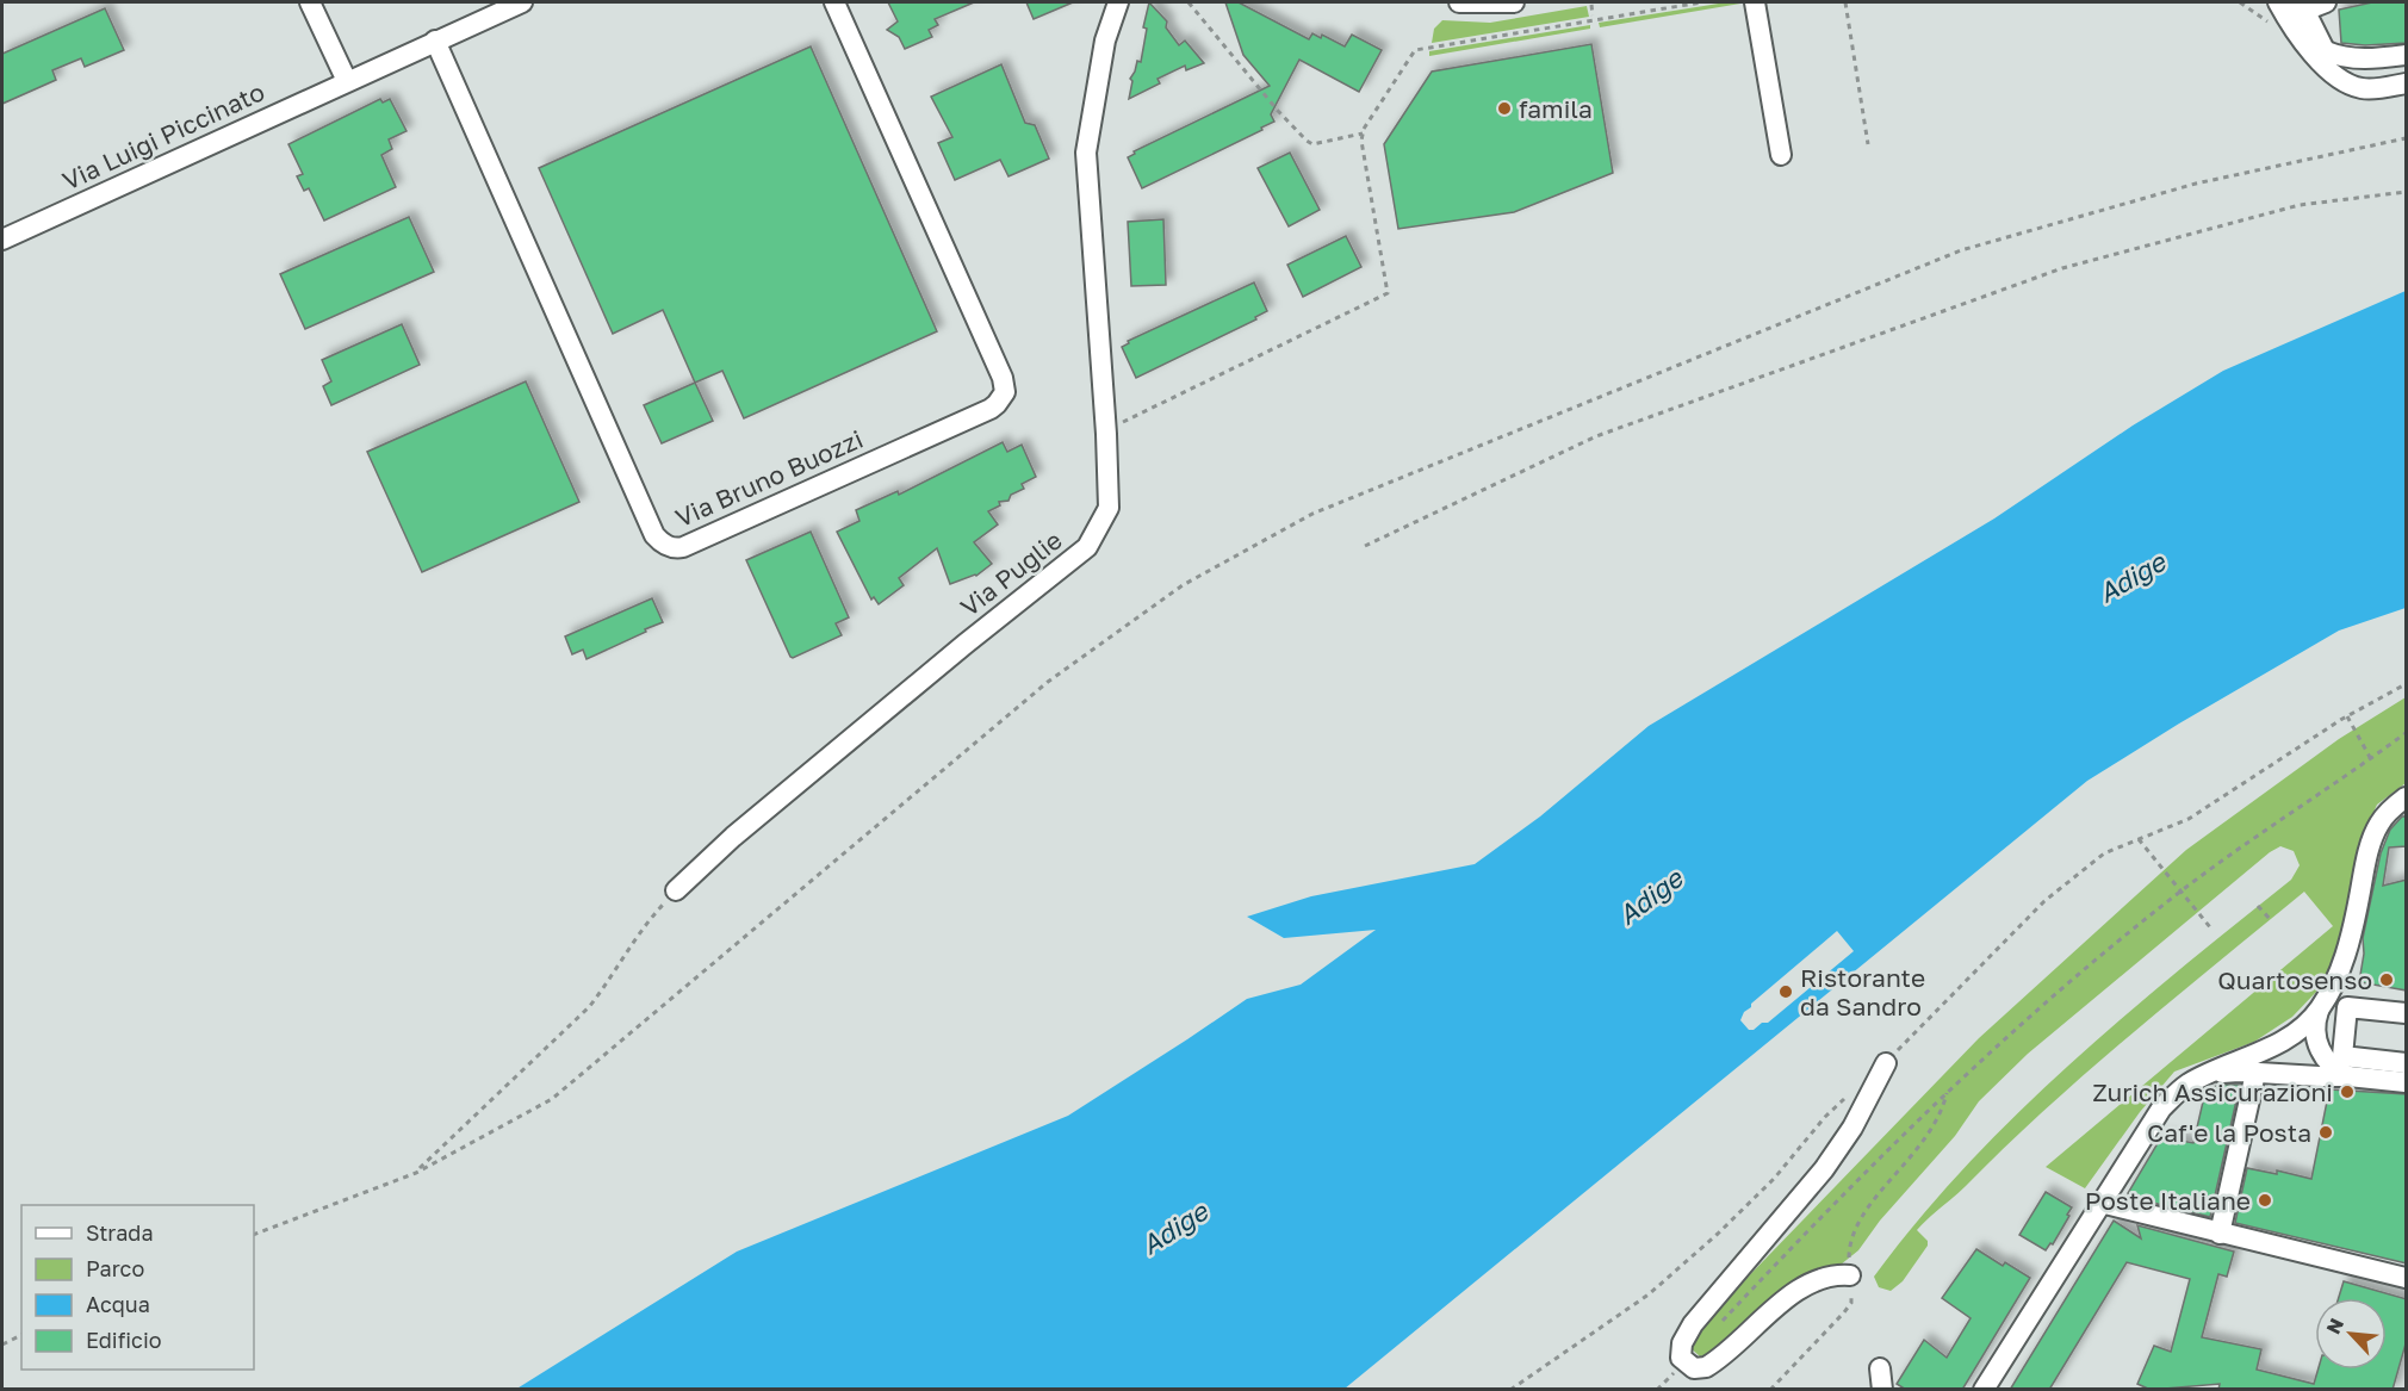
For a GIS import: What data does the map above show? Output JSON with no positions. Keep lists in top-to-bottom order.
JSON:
{
  "streets": {
    "street": ["Via Luigi Piccinato", "Via Bruno Buozzi", "Via Puglie"]
  },
  "crossings": [
    ["Via Luigi Piccinato", "Via Bruno Buozzi"]
  ],
  "water": ["Adige"],
  "places": [
    "famila",
    "Quartosenso",
    "Ristorante da Sandro",
    "Zurich Assicurazioni",
    "Caf'e la Posta",
    "Poste Italiane"
  ],
  "legend": [
    "Strada",
    "Parco",
    "Acqua",
    "Edificio"
  ],
  "north": "top left"
}
